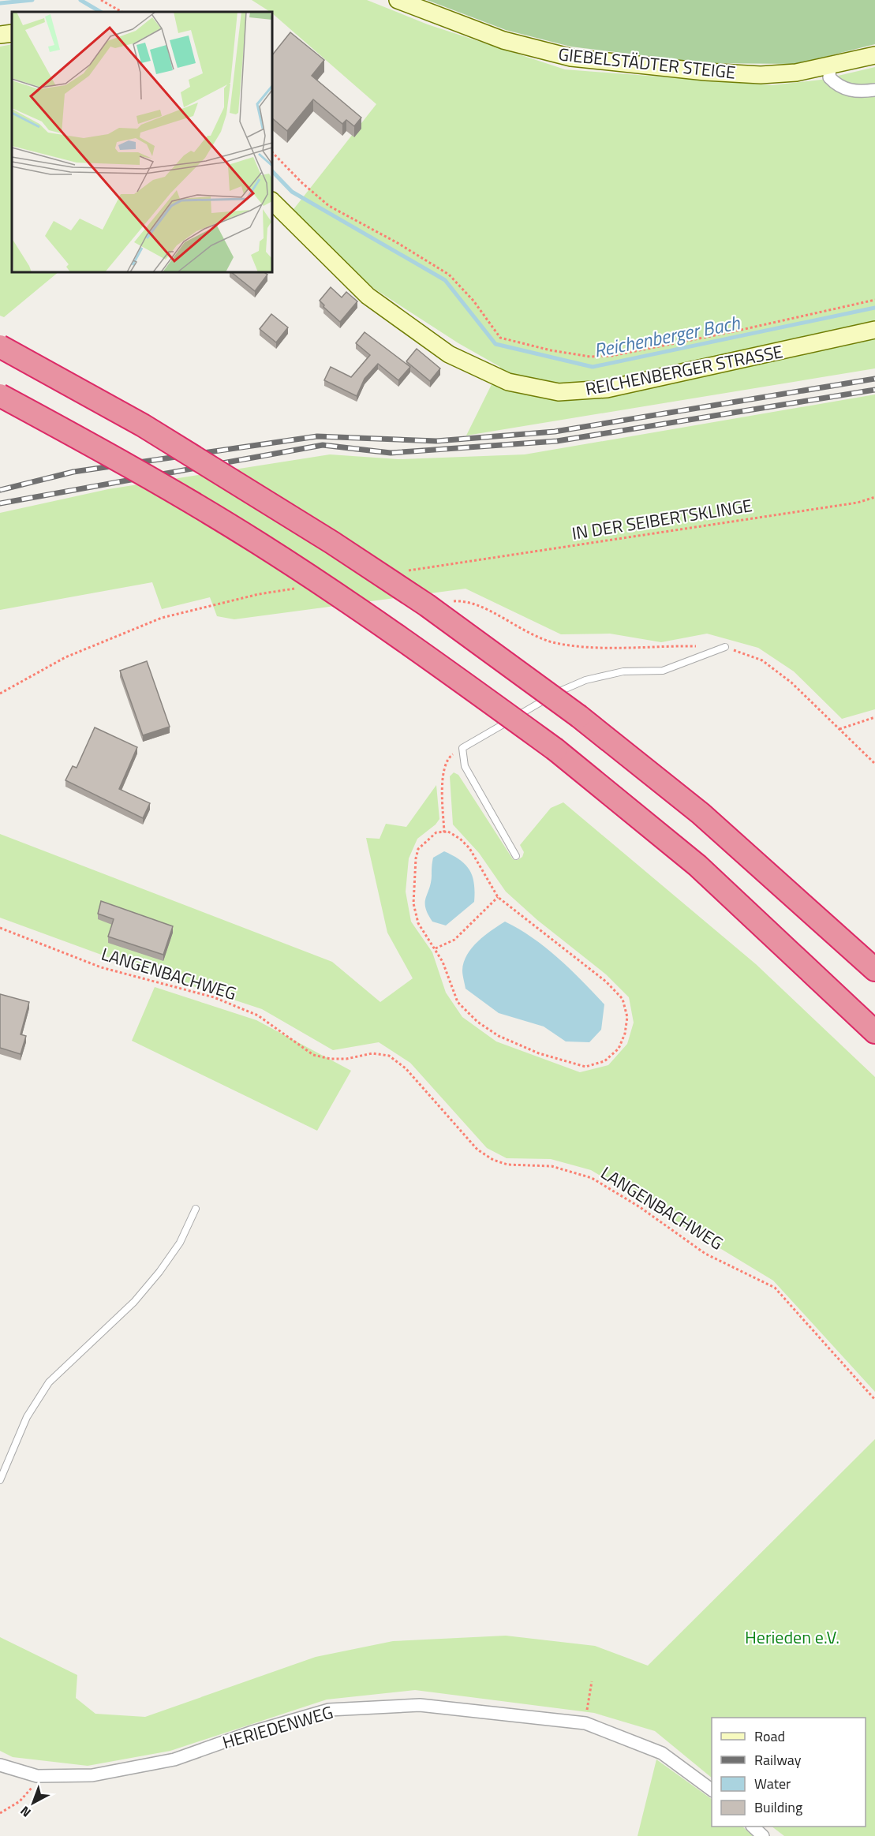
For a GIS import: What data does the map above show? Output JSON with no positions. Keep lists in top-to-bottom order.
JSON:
{
  "streets": {
    "main road": ["GIEBELSTÄDTER STEIGE", "REICHENBERGER STRASSE"],
    "street": ["HERIEDENWEG"],
    "path": ["IN DER SEIBERTSKLINGE", "LANGENBACHWEG"]
  },
  "water": ["Reichenberger Bach"],
  "parks": ["Herieden e.V."],
  "legend": [
    "Road",
    "Railway",
    "Water",
    "Building"
  ],
  "north": "bottom left"
}
